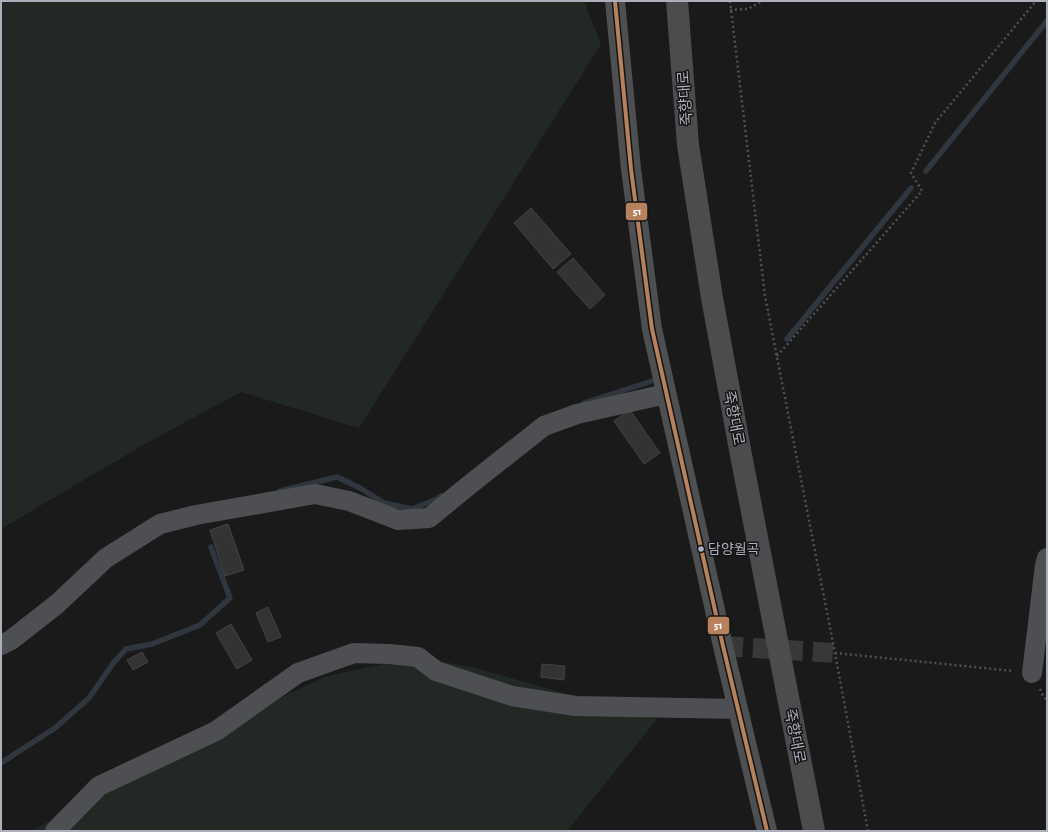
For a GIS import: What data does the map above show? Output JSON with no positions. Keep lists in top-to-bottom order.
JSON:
{
  "streets": {
    "main road": ["죽향대로"]
  },
  "places": ["담양월곡"],
  "lines": ["transit line 51"]
}
